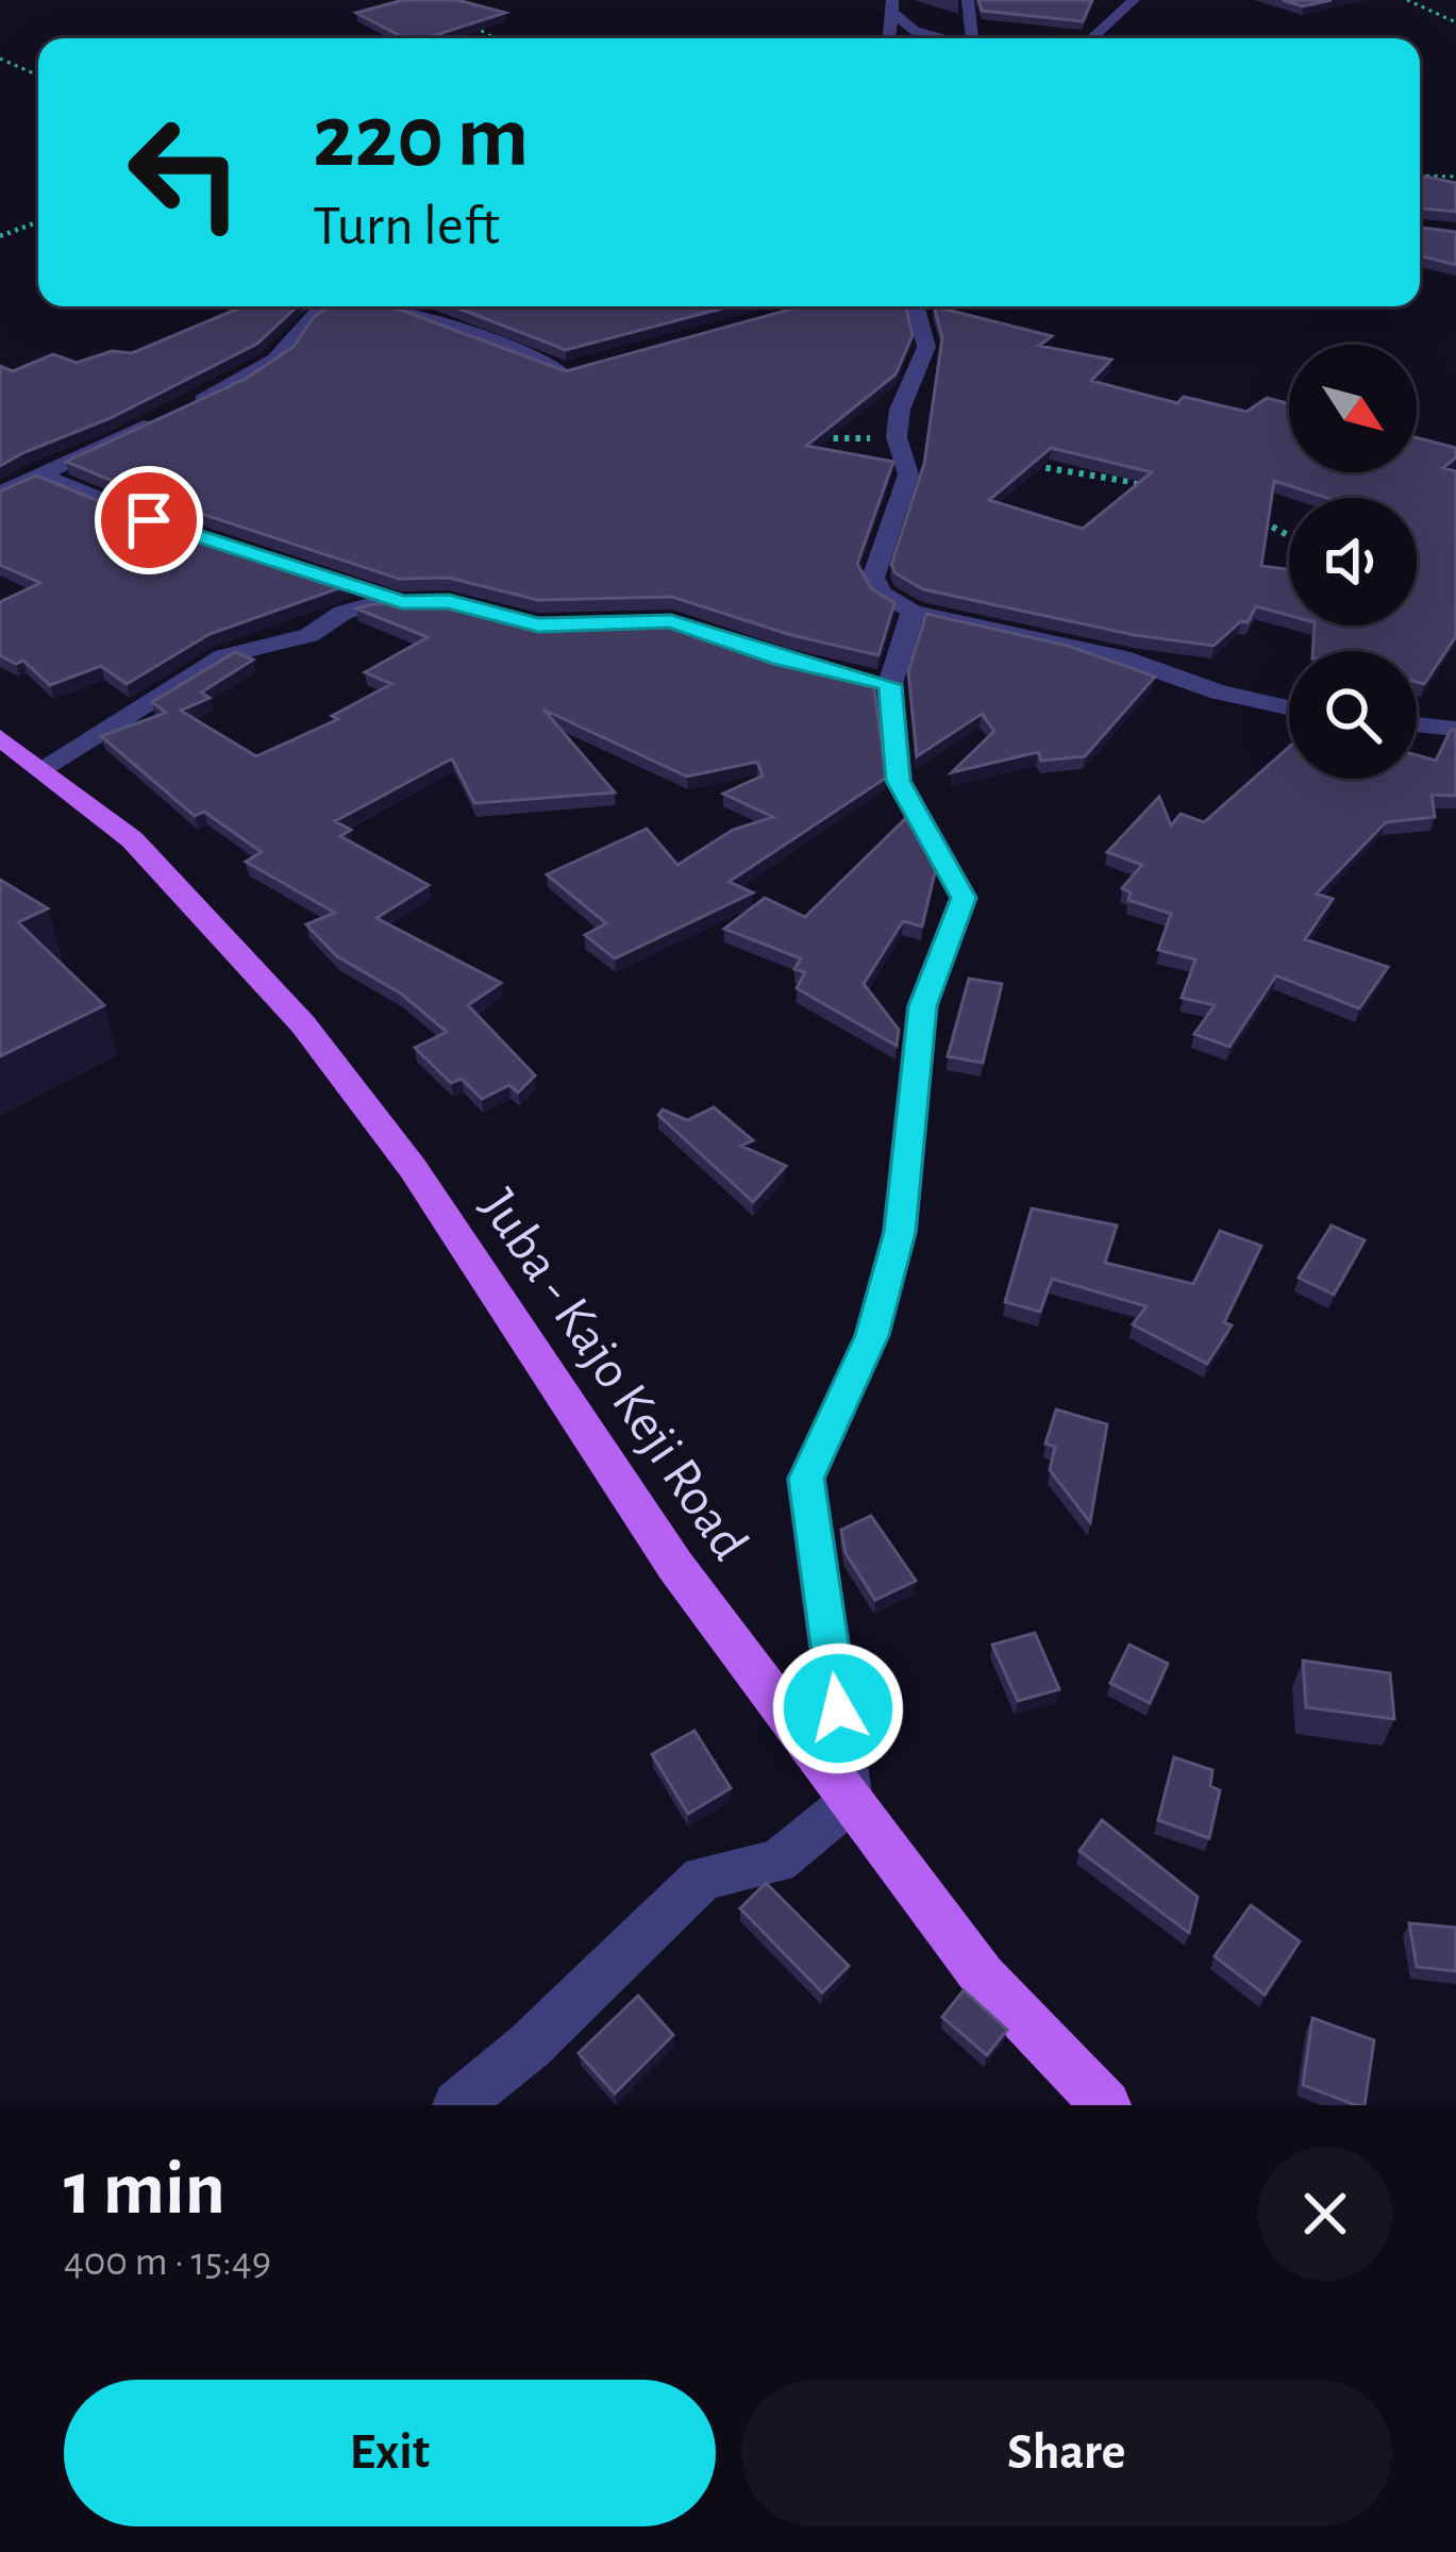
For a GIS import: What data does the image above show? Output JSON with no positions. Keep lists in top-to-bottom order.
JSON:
{
  "streets": {
    "main road": ["Juba - Kajo Keji Road"]
  },
  "north": "bottom right",
  "page": {
    "turn": ["220 m", "Turn left"],
    "heading": ["1 min", "400 m · 15:49"],
    "buttons": ["Exit", "Share"]
  }
}
